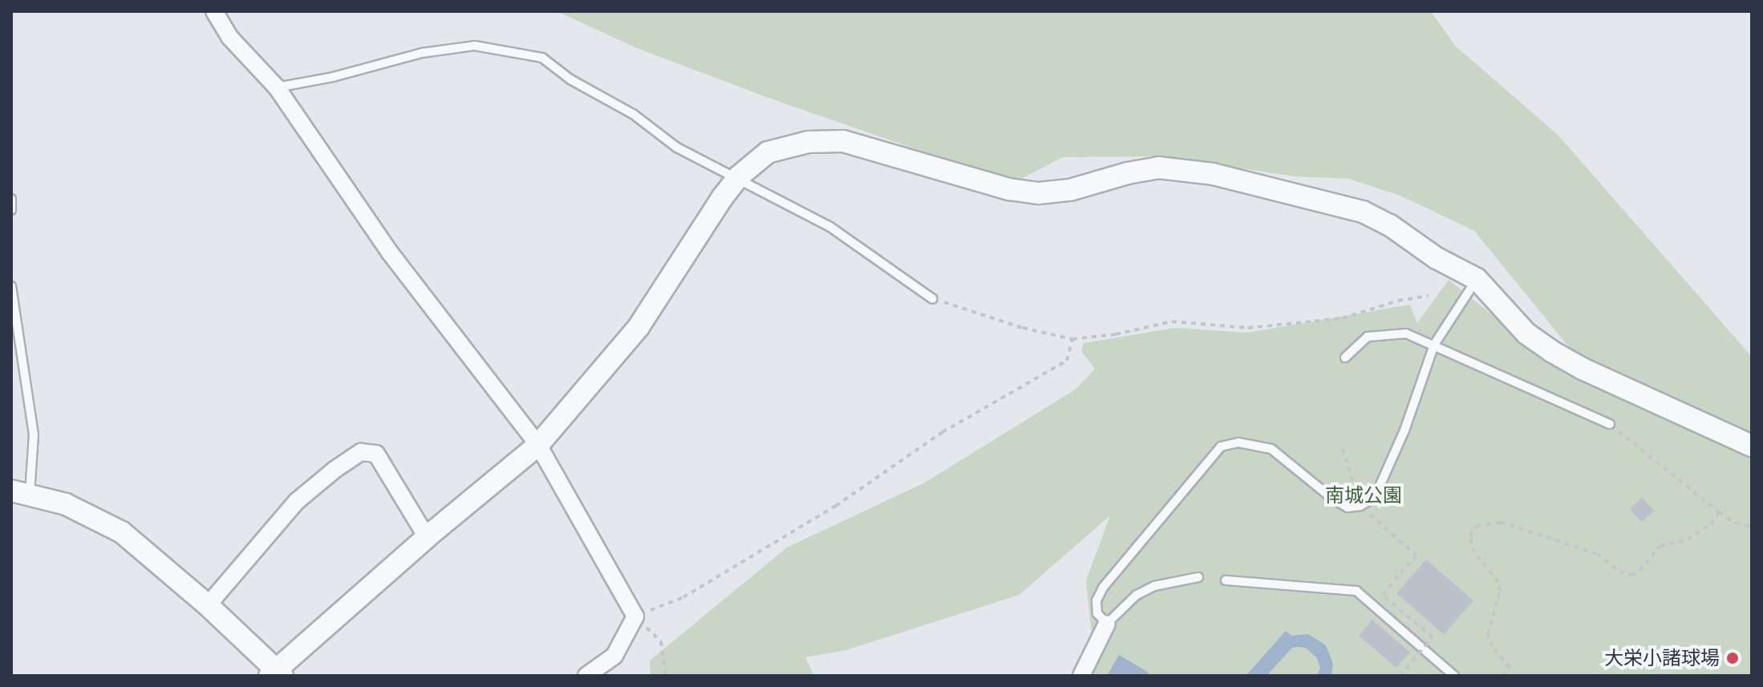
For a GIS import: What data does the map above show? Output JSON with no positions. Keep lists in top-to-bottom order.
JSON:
{
  "parks": ["南城公園"],
  "places": ["大栄小諸球場"]
}
